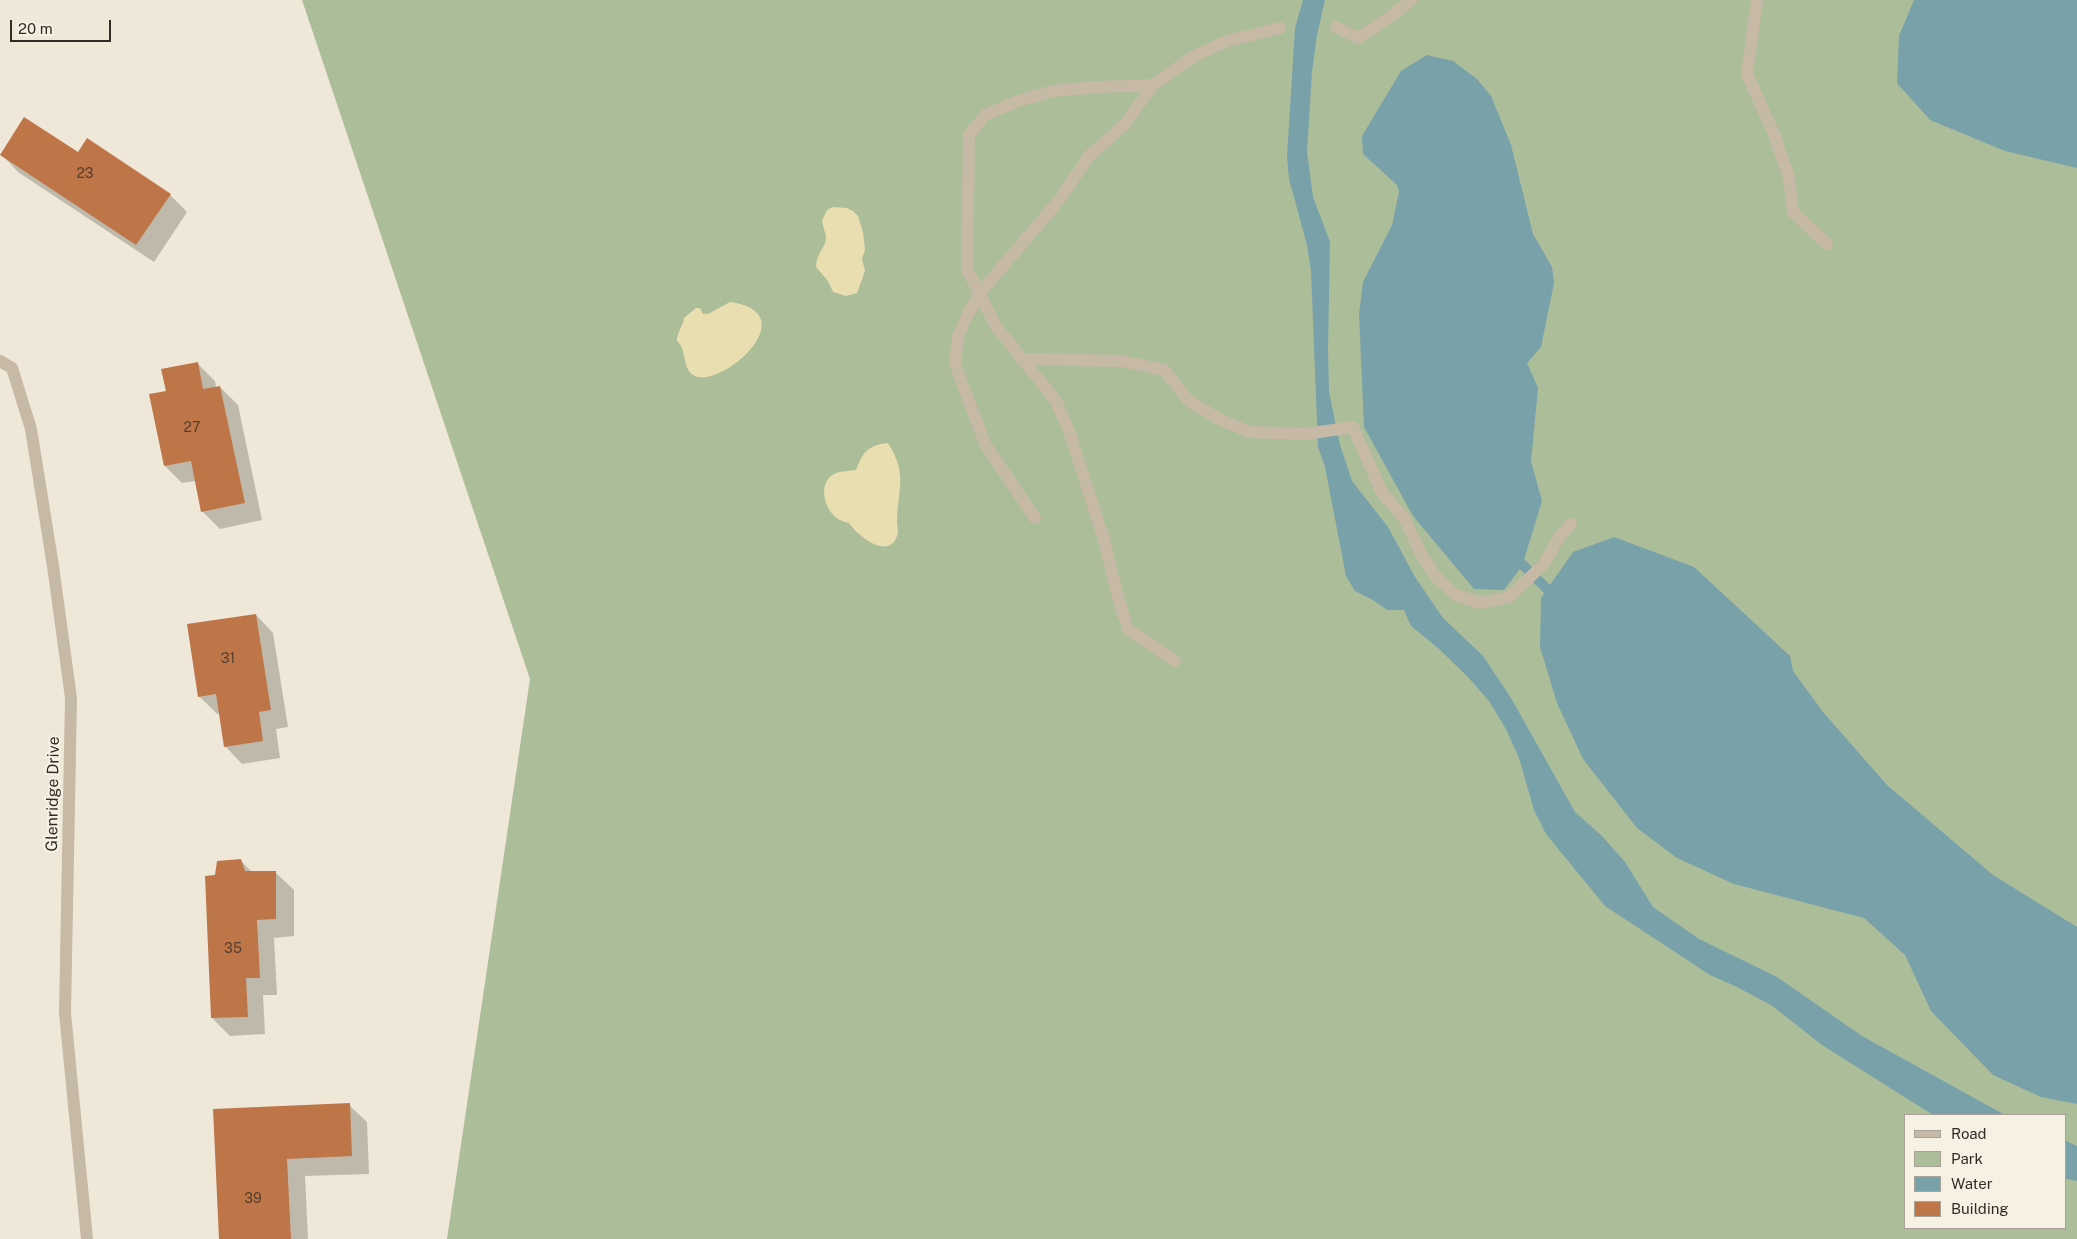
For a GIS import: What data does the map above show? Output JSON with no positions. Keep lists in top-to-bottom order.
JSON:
{
  "streets": {
    "street": ["Glenridge Drive"]
  },
  "house_numbers": [
    "23",
    "27",
    "31",
    "35",
    "39"
  ],
  "legend": [
    "Road",
    "Park",
    "Water",
    "Building"
  ],
  "scale_bar": "20 m"
}
